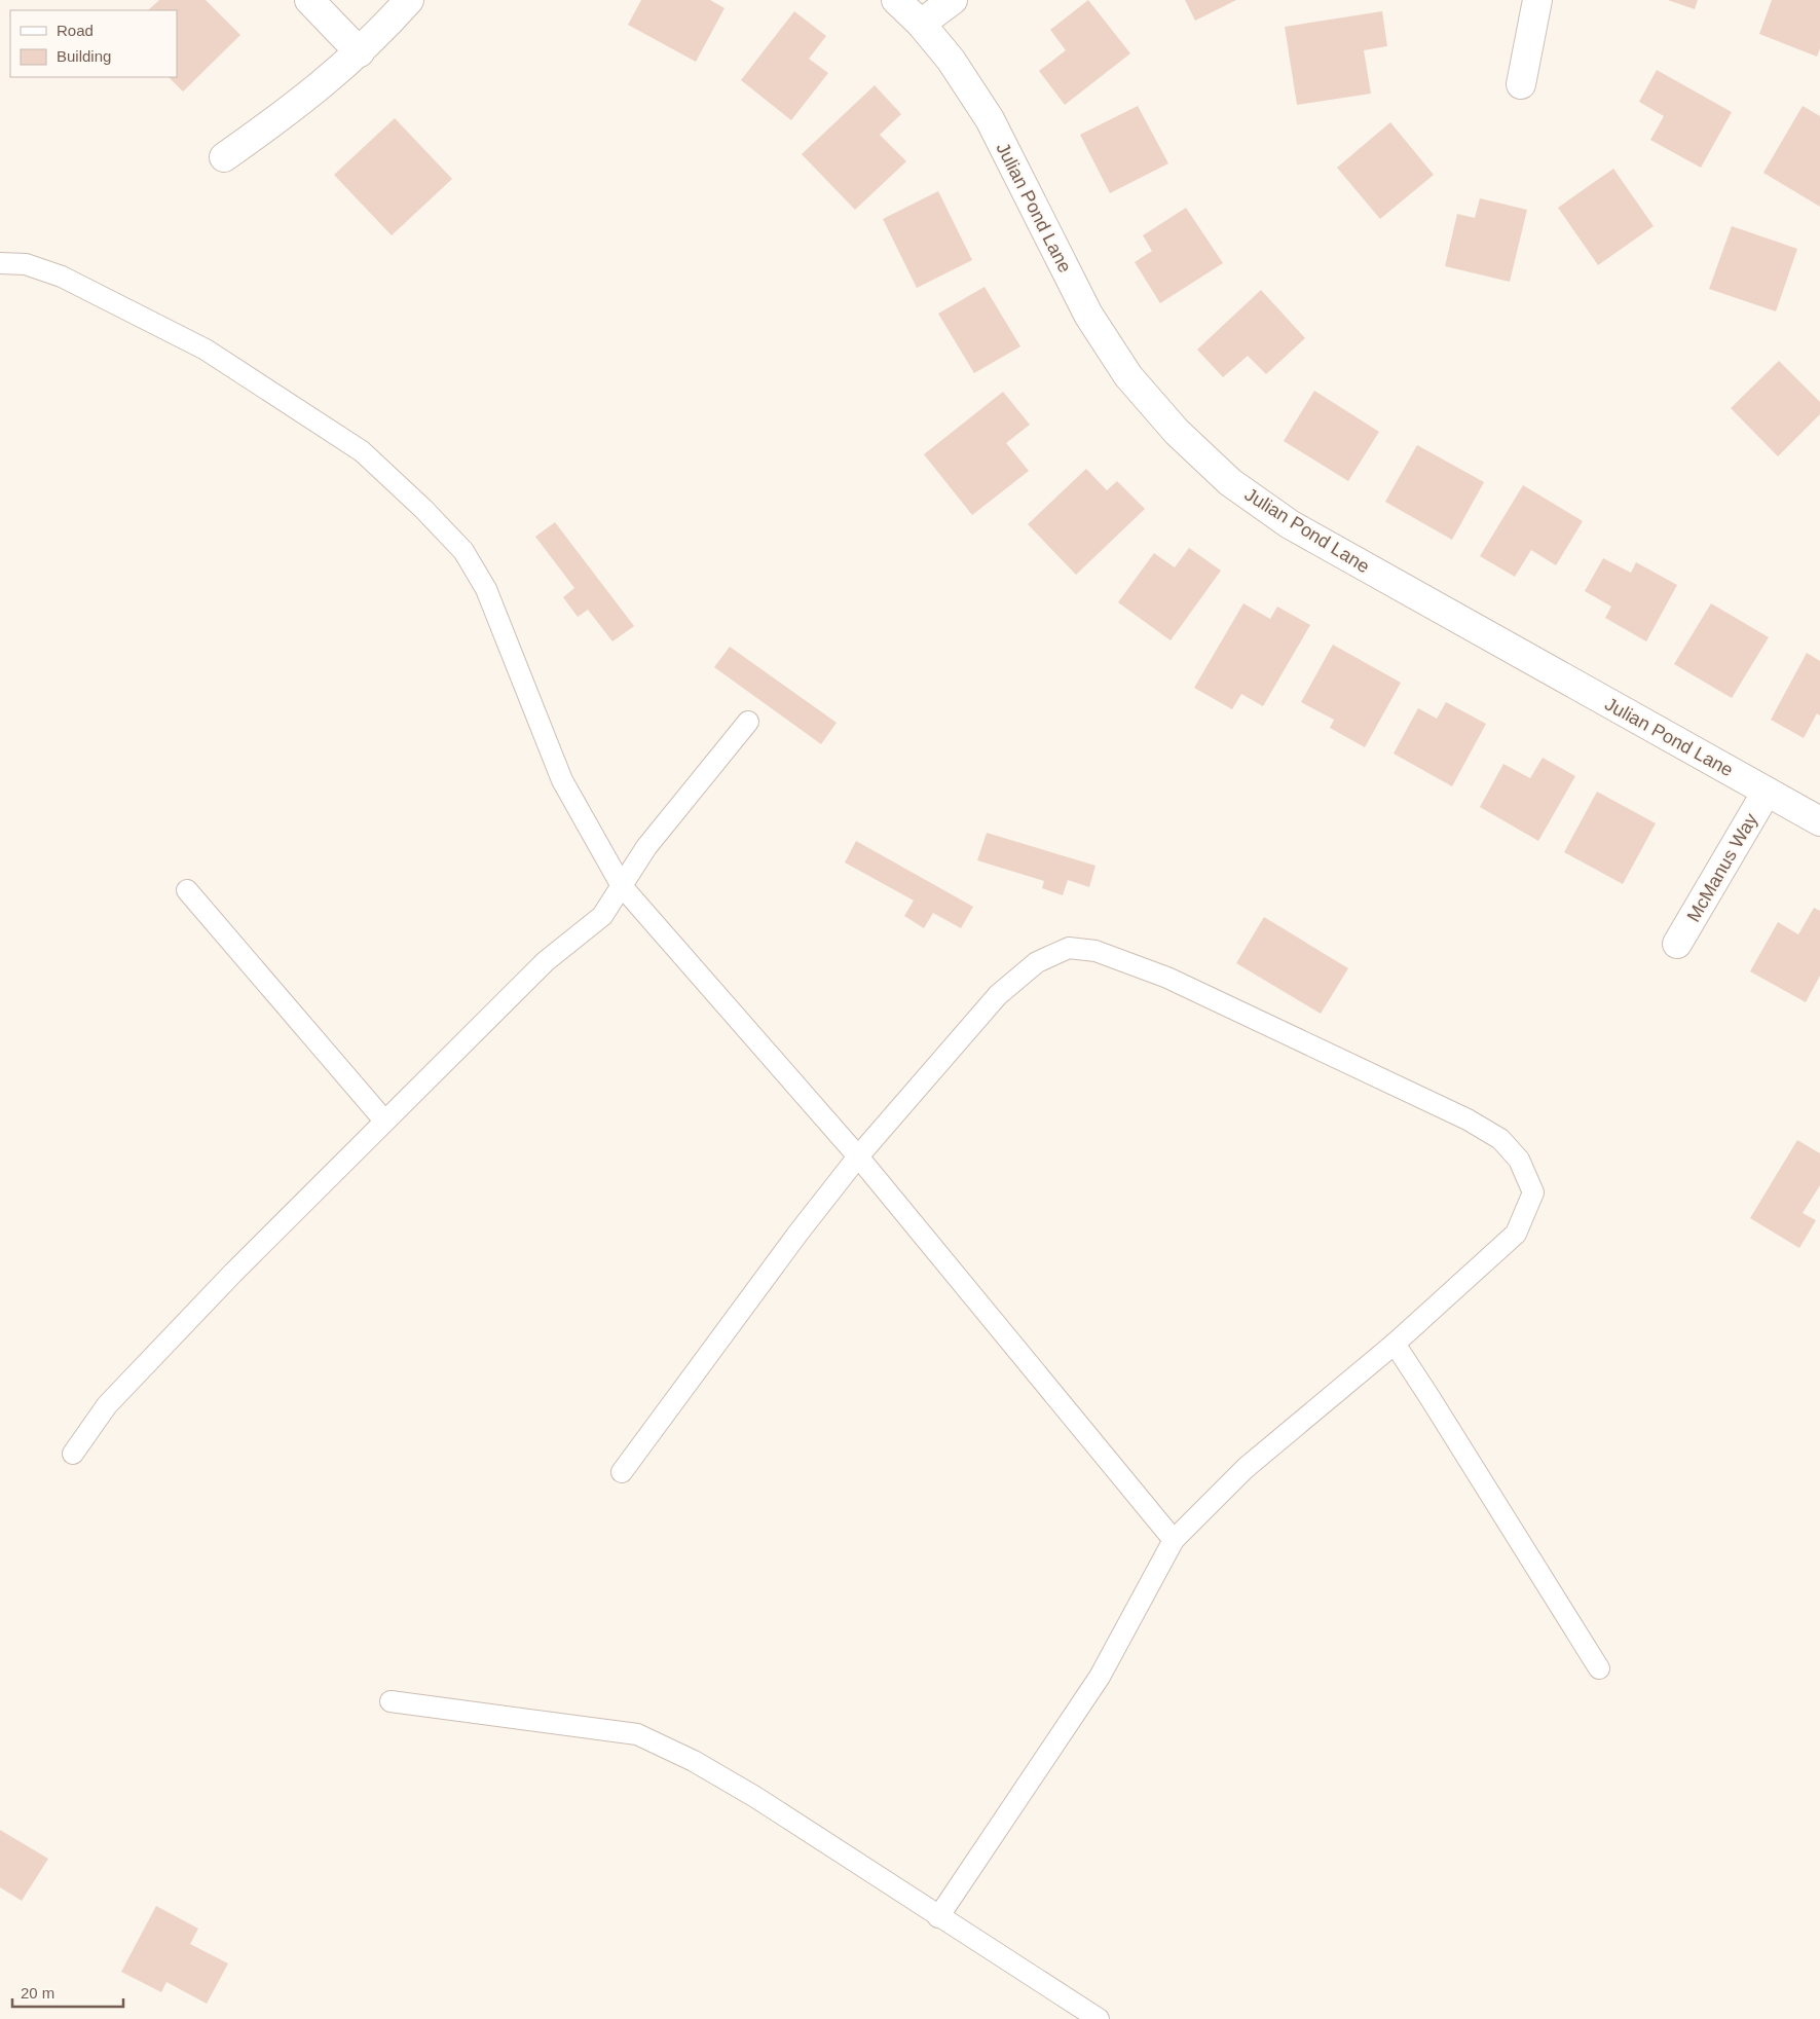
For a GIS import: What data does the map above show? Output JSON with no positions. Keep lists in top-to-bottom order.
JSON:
{
  "streets": {
    "street": ["Julian Pond Lane", "McManus Way"]
  },
  "crossings": [
    ["Julian Pond Lane", "McManus Way"]
  ],
  "legend": ["Road", "Building"],
  "scale_bar": "20 m"
}
